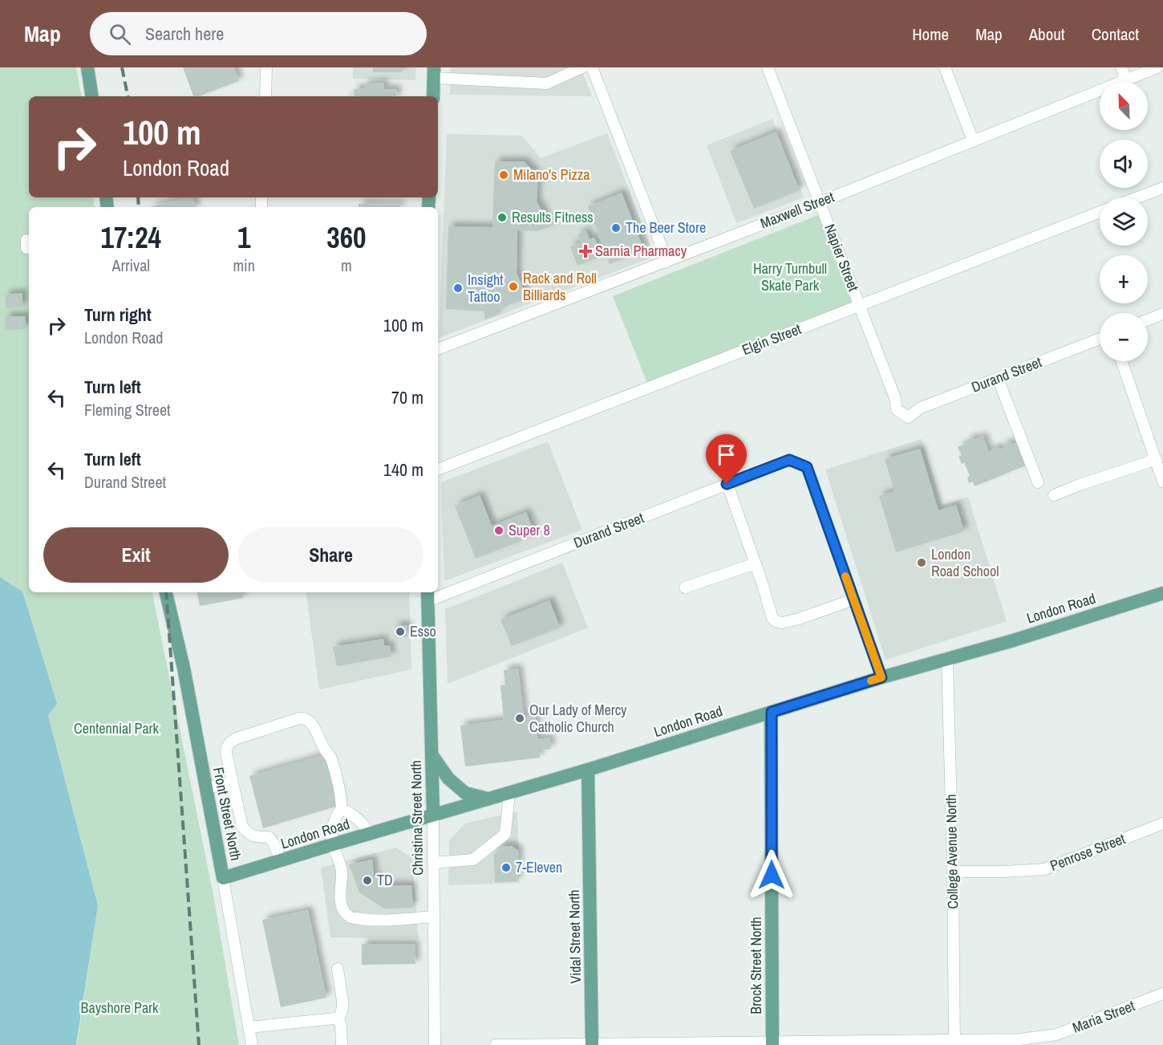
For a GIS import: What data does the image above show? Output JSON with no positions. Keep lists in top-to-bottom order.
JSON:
{
  "streets": {
    "main road": [
      "London Road",
      "Front Street North",
      "Christina Street North",
      "Vidal Street North",
      "Brock Street North"
    ],
    "street": [
      "Maxwell Street",
      "Napier Street",
      "Elgin Street",
      "Durand Street",
      "College Avenue North",
      "Penrose Street",
      "Maria Street"
    ]
  },
  "crossings": [
    ["Maxwell Street", "Napier Street"],
    ["Napier Street", "Elgin Street"],
    ["Napier Street", "Durand Street"],
    ["London Road", "Front Street North"],
    ["London Road", "Christina Street North"],
    ["London Road", "College Avenue North"],
    ["London Road", "Vidal Street North"],
    ["London Road", "Brock Street North"],
    ["College Avenue North", "Penrose Street"],
    ["College Avenue North", "Maria Street"],
    ["Vidal Street North", "Maria Street"],
    ["Brock Street North", "Maria Street"]
  ],
  "parks": ["Harry Turnbull Skate Park", "Centennial Park", "Bayshore Park"],
  "places": {
    "other": [
      "Milano's Pizza",
      "Results Fitness",
      "The Beer Store",
      "Rack and Roll Billiards",
      "Insight Tattoo",
      "Super 8",
      "London Road School",
      "Esso",
      "Our Lady of Mercy Catholic Church",
      "7-Eleven",
      "TD"
    ],
    "health": ["Sarnia Pharmacy"]
  },
  "north": "top left",
  "page": {
    "header": "Map",
    "search": "Search here",
    "nav": [
      "Home",
      "Map",
      "About",
      "Contact"
    ],
    "map_buttons": ["+", "−"],
    "turn": ["100 m", "London Road"],
    "eta": [
      "17:24",
      "Arrival",
      "1",
      "min",
      "360",
      "m"
    ],
    "list": [
      {
        "name": "Turn right",
        "note": "London Road",
        "value": "100 m"
      },
      {
        "name": "Turn left",
        "note": "Fleming Street",
        "value": "70 m"
      },
      {
        "name": "Turn left",
        "note": "Durand Street",
        "value": "140 m"
      }
    ],
    "buttons": ["Exit", "Share"]
  }
}
